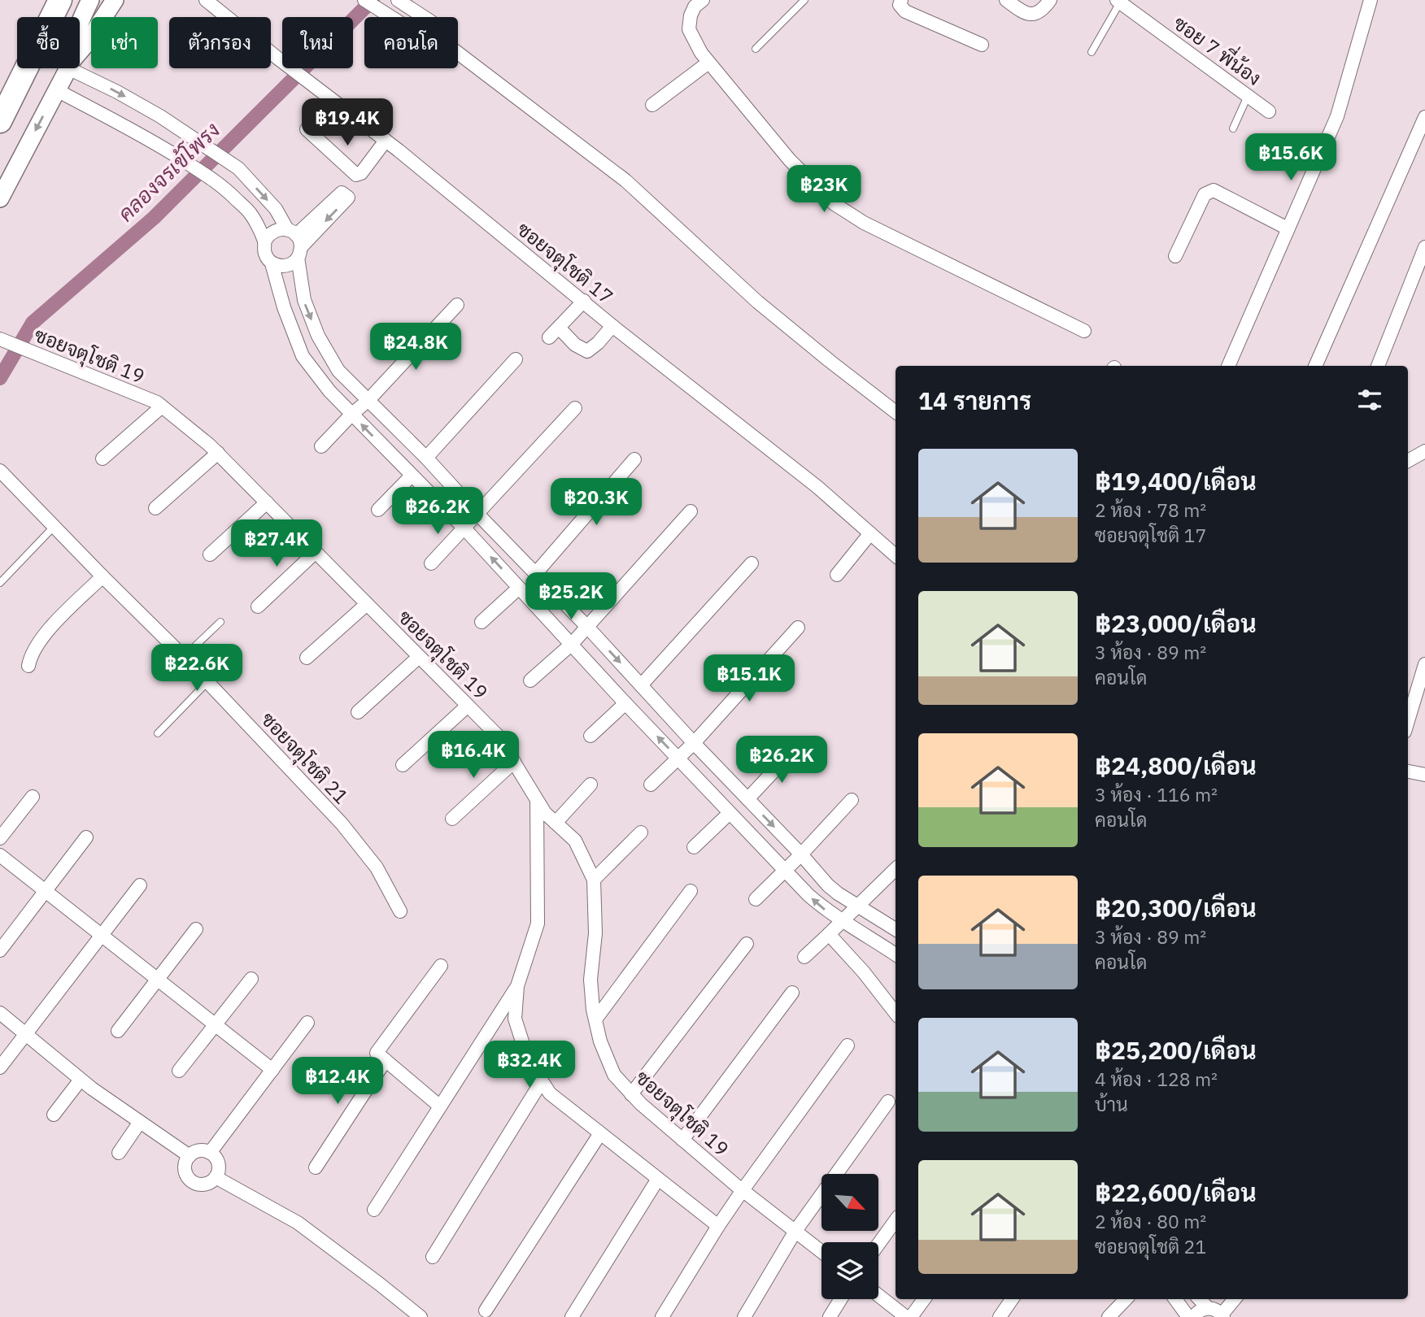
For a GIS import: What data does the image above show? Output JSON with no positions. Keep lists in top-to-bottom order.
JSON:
{
  "streets": {
    "street": [
      "ซอย 7 พี่น้อง",
      "ซอยจตุโชติ 17",
      "ซอยจตุโชติ 19",
      "ซอยจตุโชติ 21"
    ]
  },
  "water": ["คลองจรเข้โพรง"],
  "north": "bottom right",
  "page": {
    "chip": [
      "ซื้อ",
      "เช่า",
      "ตัวกรอง",
      "ใหม่",
      "คอนโด"
    ],
    "price": [
      "฿19.4K",
      "฿15.6K",
      "฿23K",
      "฿24.8K",
      "฿20.3K",
      "฿26.2K",
      "฿27.4K",
      "฿25.2K",
      "฿22.6K",
      "฿15.1K",
      "฿16.4K",
      "฿26.2K",
      "฿32.4K",
      "฿12.4K"
    ],
    "heading": "14 รายการ",
    "list": [
      {
        "name": "฿19,400/เดือน",
        "note": "2 ห้อง · 78 m² · ซอยจตุโชติ 17"
      },
      {
        "name": "฿23,000/เดือน",
        "note": "3 ห้อง · 89 m² · คอนโด"
      },
      {
        "name": "฿24,800/เดือน",
        "note": "3 ห้อง · 116 m² · คอนโด"
      },
      {
        "name": "฿20,300/เดือน",
        "note": "3 ห้อง · 89 m² · คอนโด"
      },
      {
        "name": "฿25,200/เดือน",
        "note": "4 ห้อง · 128 m² · บ้าน"
      },
      {
        "name": "฿22,600/เดือน",
        "note": "2 ห้อง · 80 m² · ซอยจตุโชติ 21"
      }
    ]
  }
}
